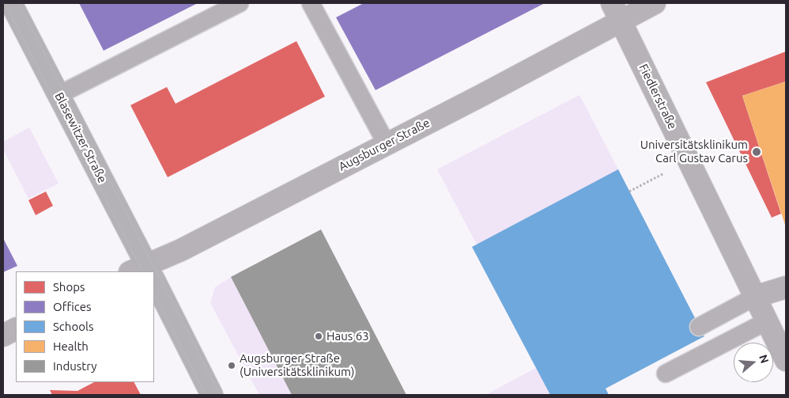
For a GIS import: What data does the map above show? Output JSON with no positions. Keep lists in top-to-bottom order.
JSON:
{
  "streets": {
    "street": ["Fiedlerstraße", "Blasewitzer Straße", "Augsburger Straße"]
  },
  "crossings": [
    ["Fiedlerstraße", "Augsburger Straße"]
  ],
  "places": ["Universitätsklinikum Carl Gustav Carus", "Haus 63", "Augsburger Straße (Universitätsklinikum)"],
  "legend": [
    "Shops",
    "Offices",
    "Schools",
    "Health",
    "Industry"
  ],
  "north": "right"
}
